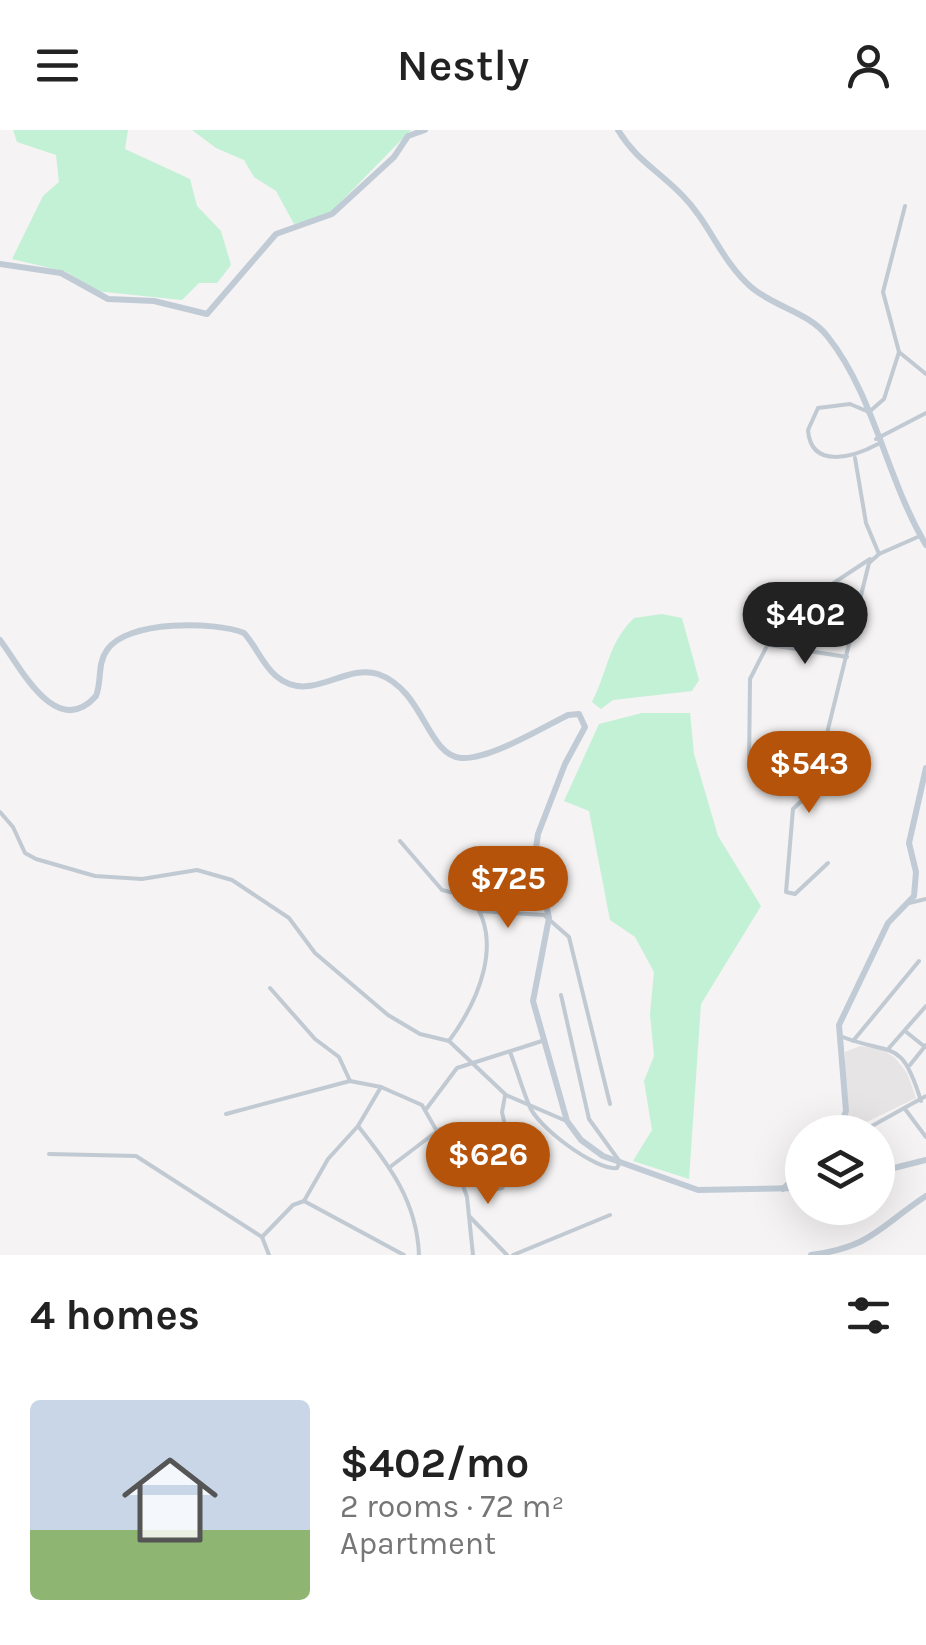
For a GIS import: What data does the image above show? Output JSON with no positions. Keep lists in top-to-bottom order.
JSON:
{
  "page": {
    "header": "Nestly",
    "price": [
      "$402",
      "$543",
      "$725",
      "$626"
    ],
    "heading": "4 homes",
    "list": [
      {
        "name": "$402/mo",
        "note": "2 rooms · 72 m² · Apartment"
      }
    ]
  }
}
